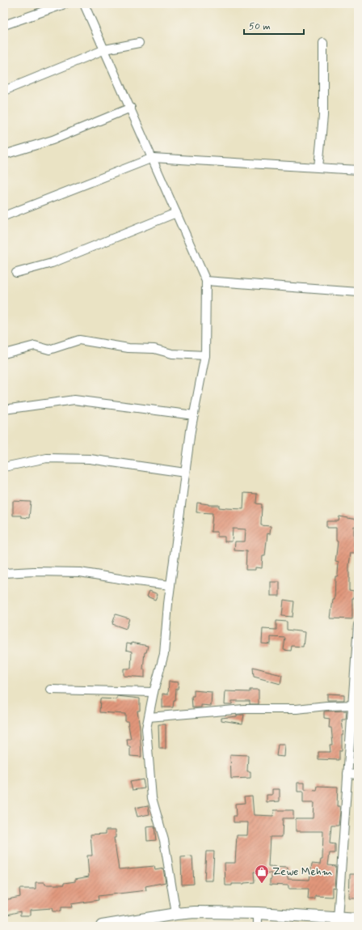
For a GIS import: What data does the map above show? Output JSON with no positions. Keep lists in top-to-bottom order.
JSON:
{
  "places": {
    "shop": ["Zewe Mehm"]
  },
  "scale_bar": "50 m"
}
